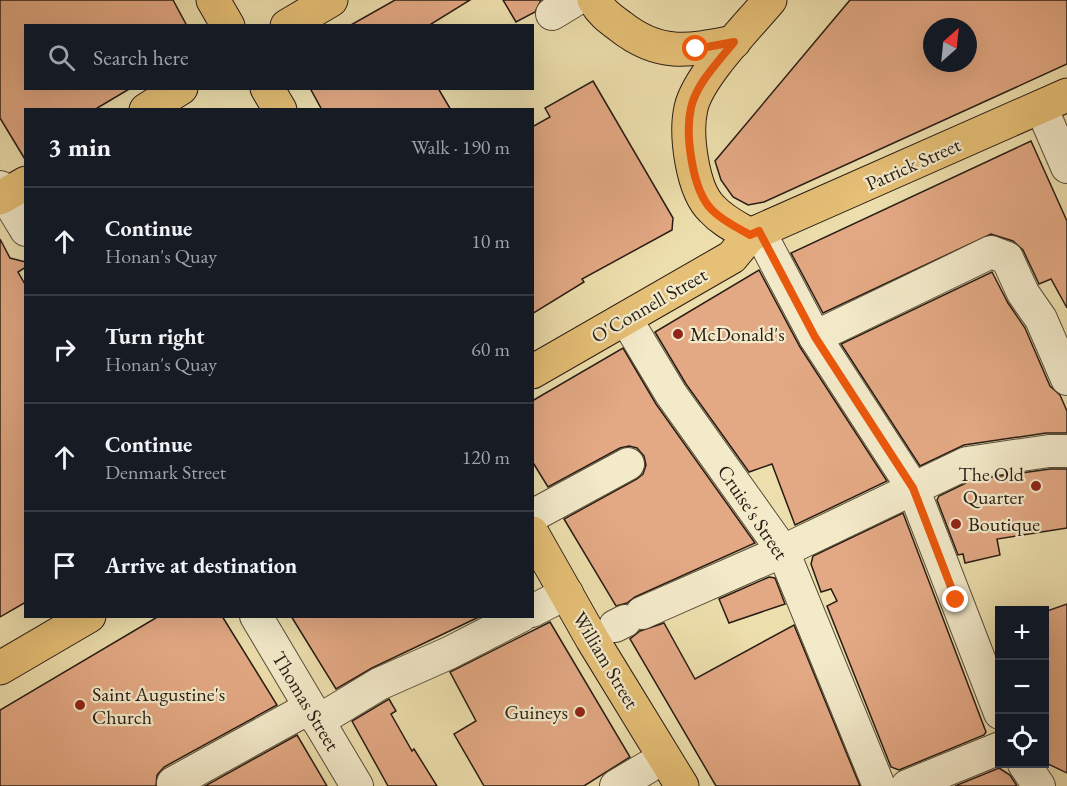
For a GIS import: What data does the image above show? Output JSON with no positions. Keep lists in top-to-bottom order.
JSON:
{
  "streets": {
    "main road": ["Patrick Street", "O'Connell Street", "William Street"],
    "street": ["Cruise's Street", "Thomas Street"]
  },
  "crossings": [
    ["Patrick Street", "O'Connell Street"],
    ["O'Connell Street", "Cruise's Street"]
  ],
  "places": [
    "McDonald's",
    "The Old Quarter",
    "Boutique",
    "Saint Augustine's Church",
    "Guineys"
  ],
  "north": "top right",
  "page": {
    "search": "Search here",
    "heading": ["3 min", "Walk · 190 m"],
    "list": [
      ["Continue", "Honan's Quay", "10 m"],
      ["Turn right", "Honan's Quay", "60 m"],
      ["Continue", "Denmark Street", "120 m"],
      "Arrive at destination"
    ],
    "map_buttons": ["+", "−"]
  }
}
